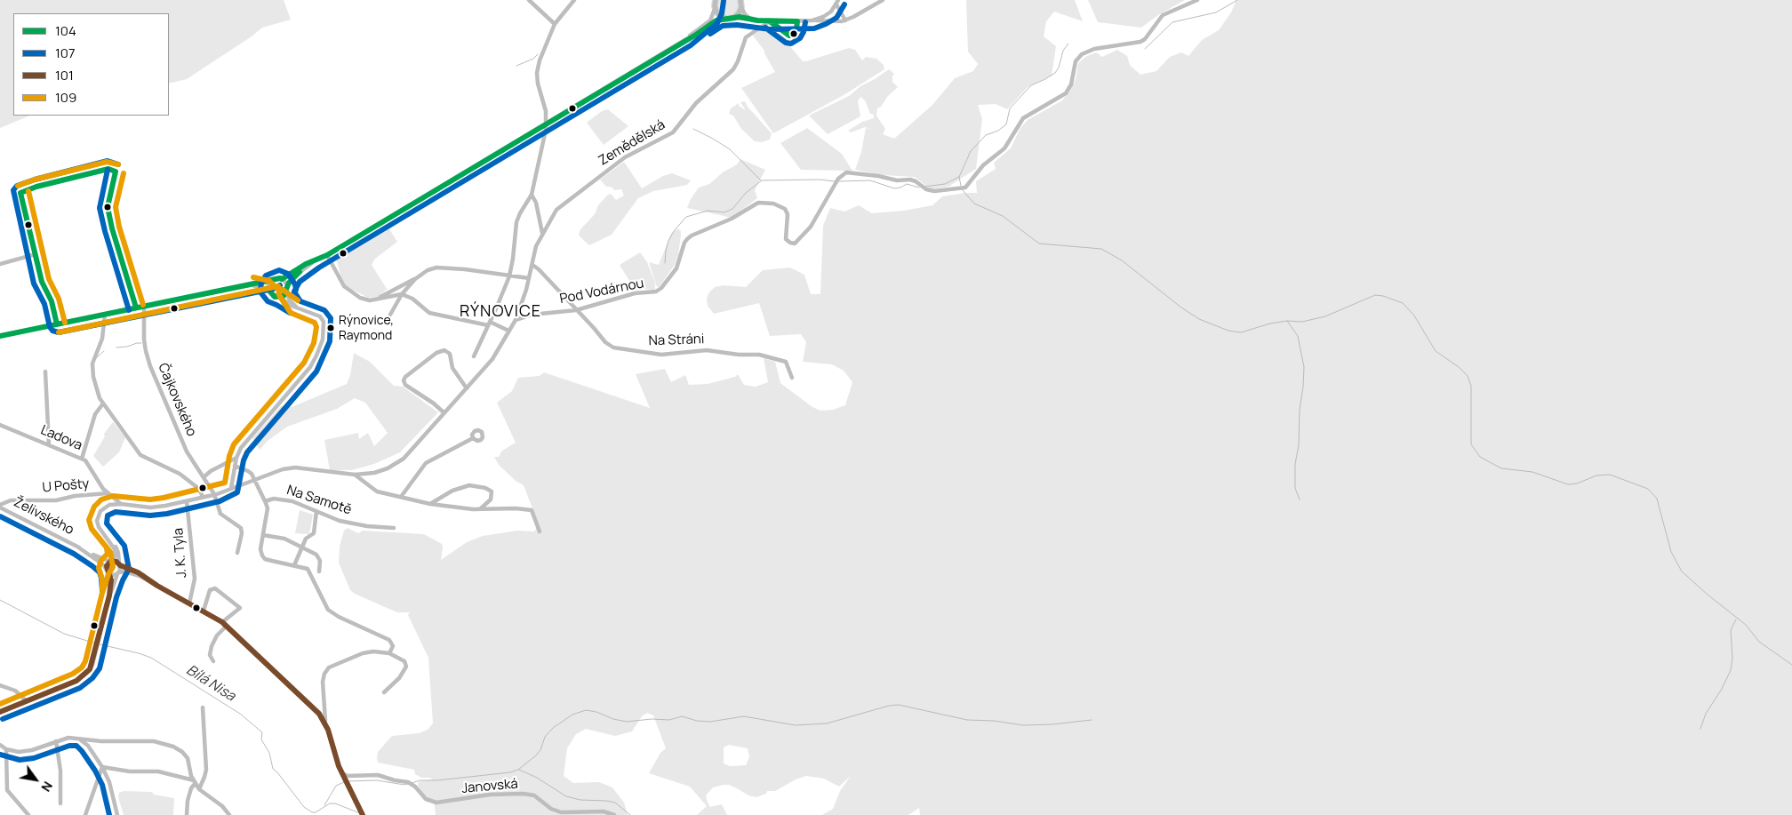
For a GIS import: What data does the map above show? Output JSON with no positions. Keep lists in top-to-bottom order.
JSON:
{
  "streets": {
    "street": [
      "Zemědělská",
      "Pod Vodárnou",
      "Na Stráni",
      "Čajkovského",
      "Ladova",
      "U Pošty",
      "Na Samotě",
      "Želivského",
      "J. K. Tyla",
      "Janovská"
    ]
  },
  "crossings": [
    ["Zemědělská", "Pod Vodárnou"],
    ["Zemědělská", "Na Stráni"],
    ["Pod Vodárnou", "Na Stráni"],
    ["Ladova", "U Pošty"],
    ["U Pošty", "Želivského"]
  ],
  "districts": ["RÝNOVICE"],
  "water": ["Bílá Nisa"],
  "places": ["Rýnovice, Raymond"],
  "lines": [
    "transit line 107",
    "transit line 104",
    "transit line 109",
    "transit line 101"
  ],
  "legend": [
    "104",
    "107",
    "101",
    "109"
  ],
  "north": "bottom right"
}
